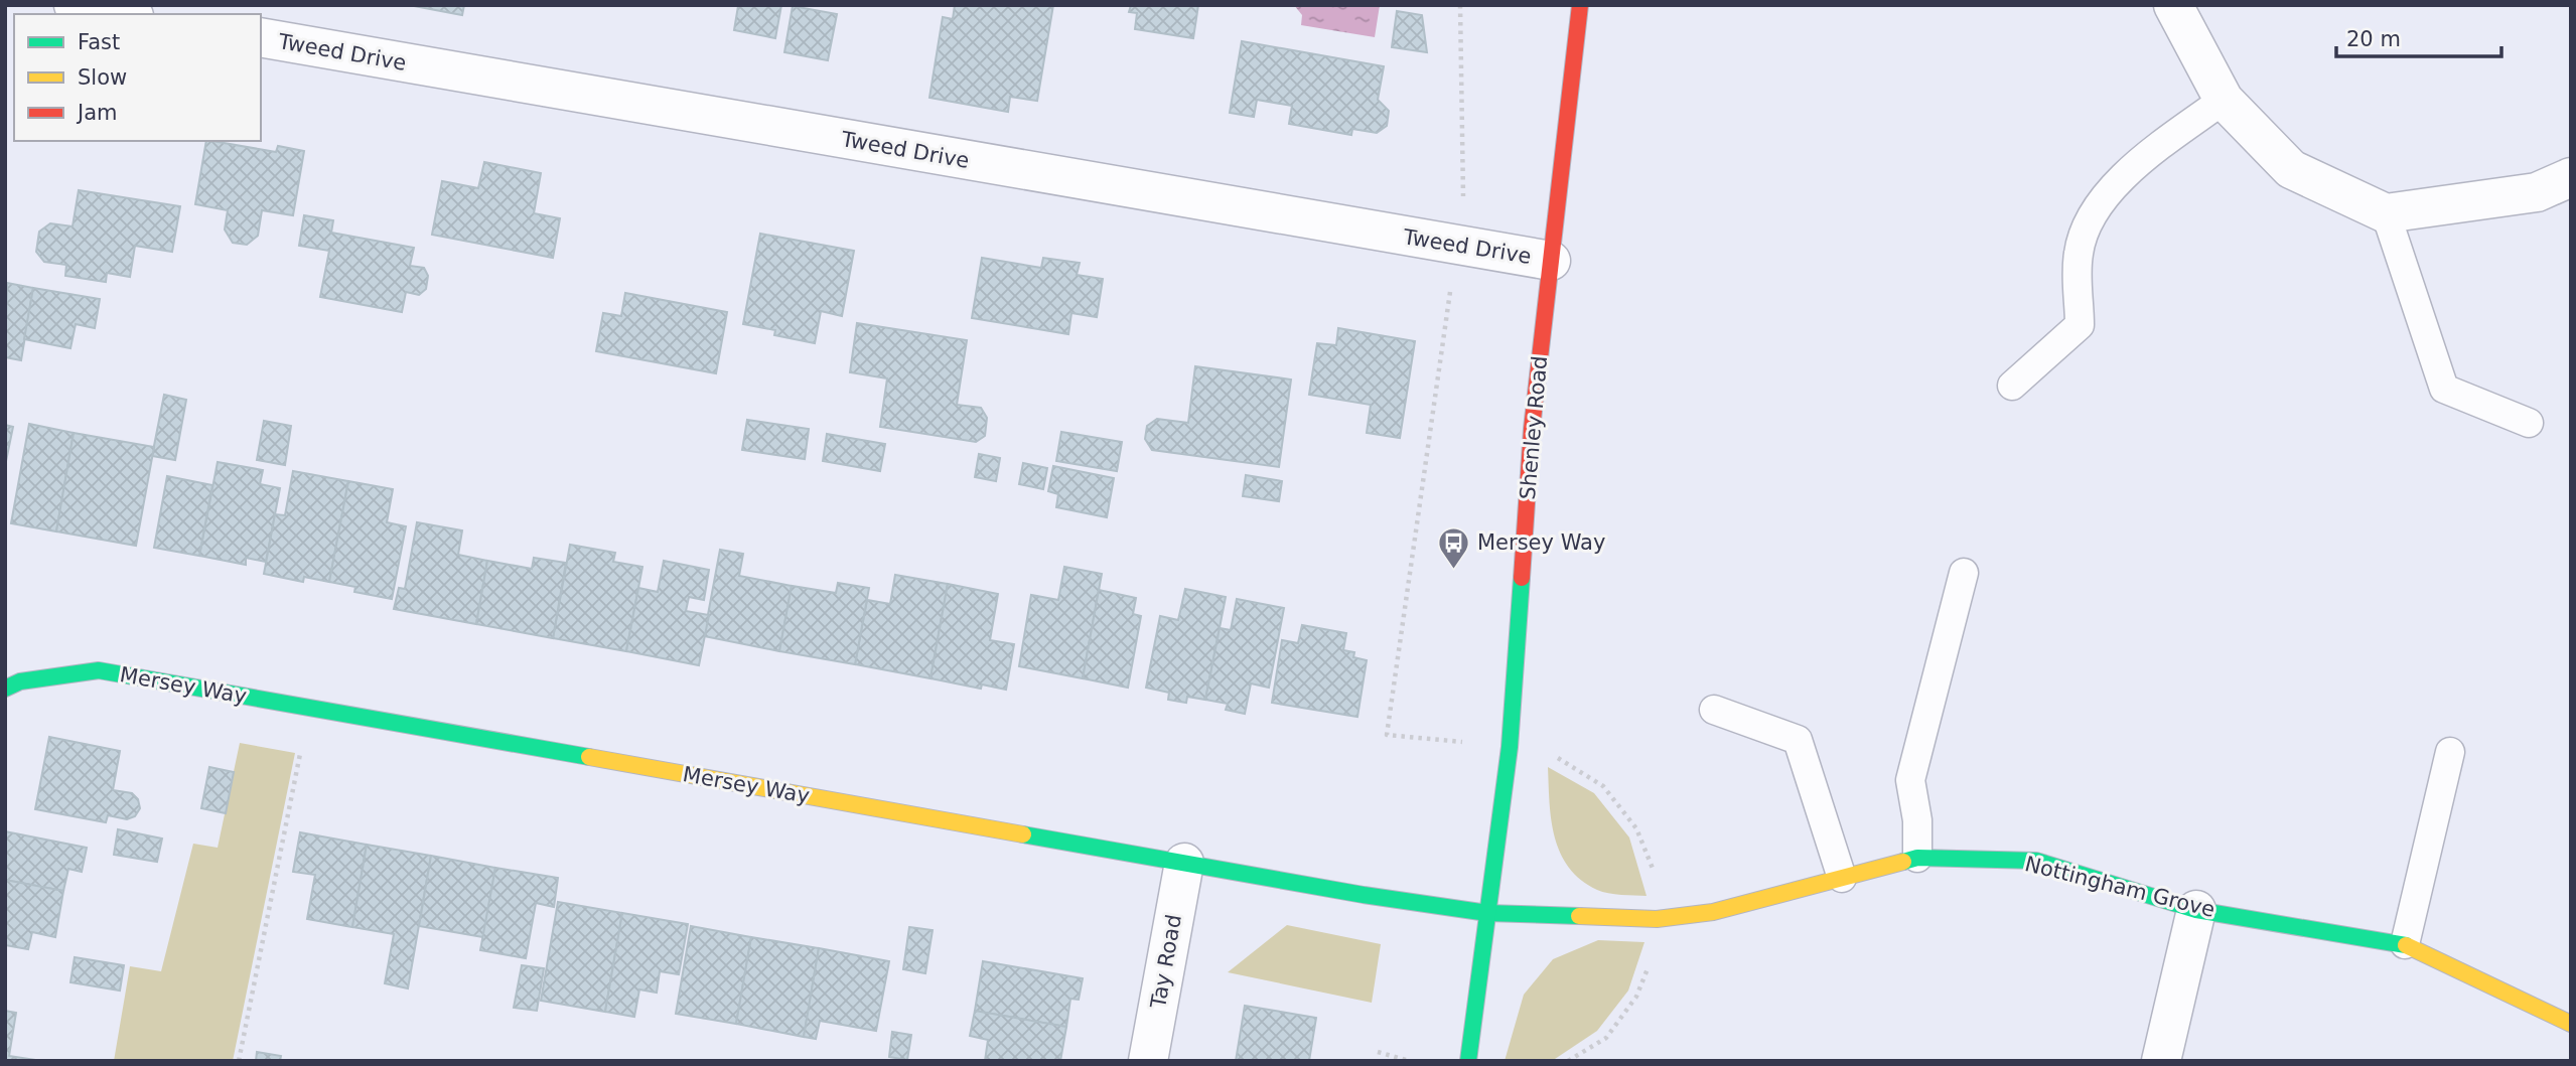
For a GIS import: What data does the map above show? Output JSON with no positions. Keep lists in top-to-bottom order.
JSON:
{
  "streets": {
    "street": [
      "Tweed Drive",
      "Shenley Road",
      "Mersey Way",
      "Nottingham Grove",
      "Tay Road"
    ]
  },
  "crossings": [
    ["Tweed Drive", "Shenley Road"],
    ["Shenley Road", "Mersey Way"],
    ["Shenley Road", "Nottingham Grove"],
    ["Mersey Way", "Nottingham Grove"],
    ["Mersey Way", "Tay Road"]
  ],
  "places": {
    "bus stop": ["Mersey Way"]
  },
  "legend": ["Fast", "Slow", "Jam"],
  "scale_bar": "20 m"
}
